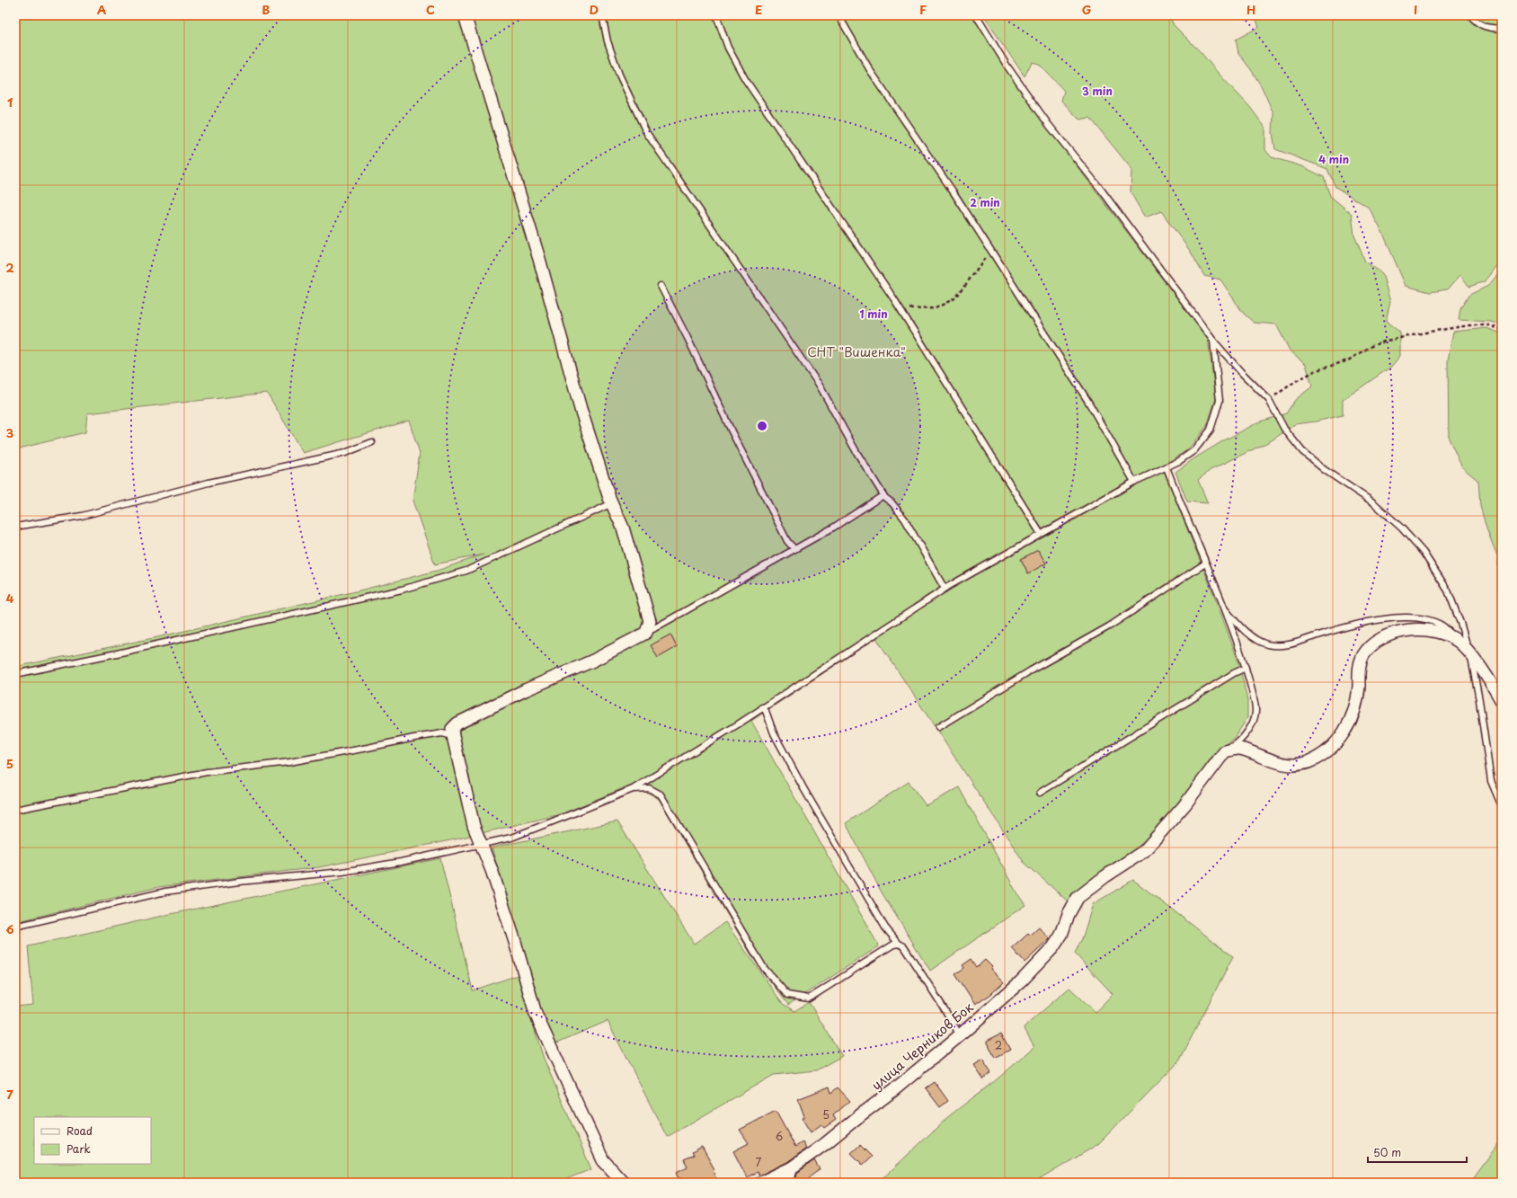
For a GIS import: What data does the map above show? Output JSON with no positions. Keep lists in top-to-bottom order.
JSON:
{
  "streets": {
    "street": ["улица Черников Бок"]
  },
  "parks": ["СНТ \"Вишенка\""],
  "house_numbers": [
    "2",
    "5",
    "6",
    "7"
  ],
  "legend": ["Road", "Park"],
  "scale_bar": "50 m",
  "grid": {
    "columns": [
      "A",
      "B",
      "C",
      "D",
      "E",
      "F",
      "G",
      "H",
      "I"
    ],
    "rows": [
      "1",
      "2",
      "3",
      "4",
      "5",
      "6",
      "7"
    ]
  },
  "rings": [
    "3 min",
    "4 min",
    "2 min",
    "1 min"
  ]
}
